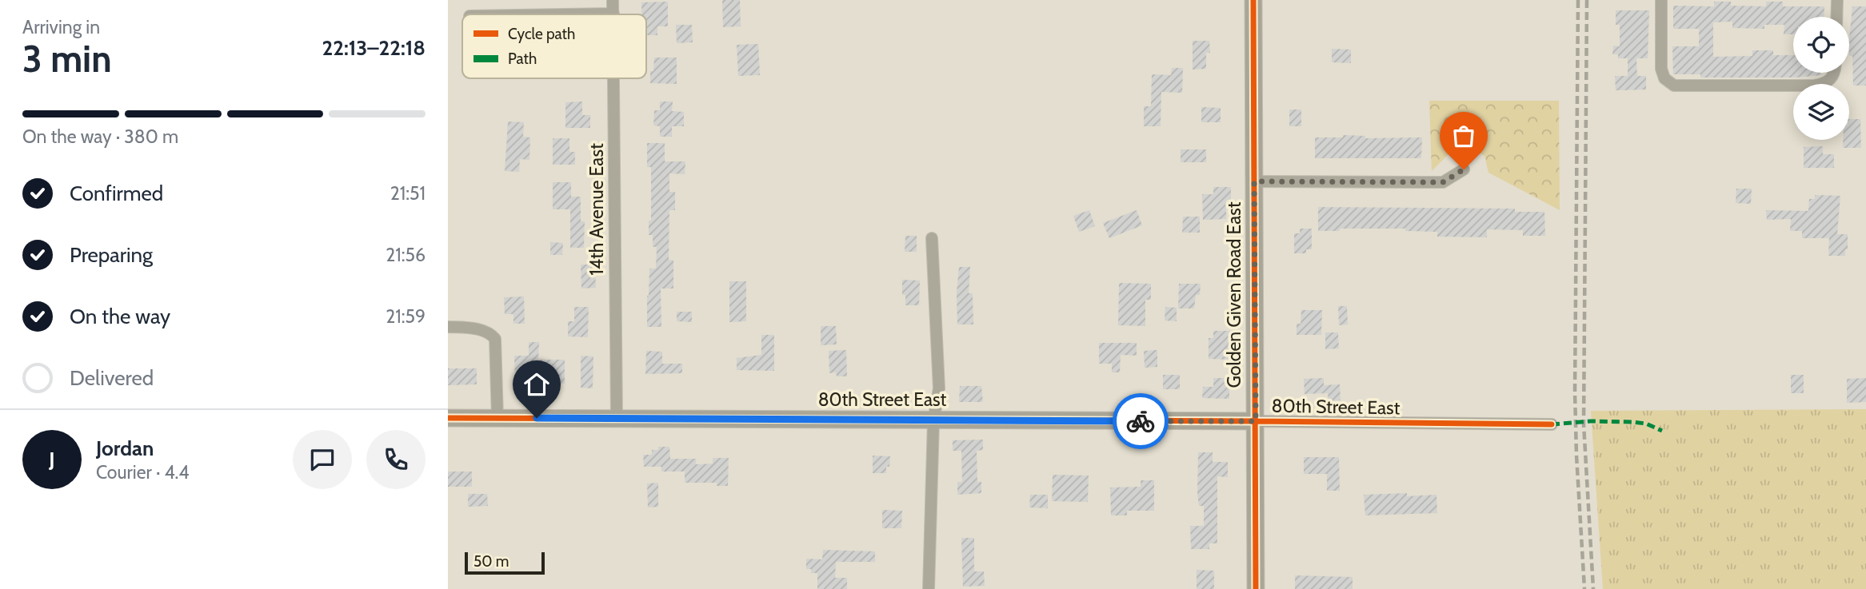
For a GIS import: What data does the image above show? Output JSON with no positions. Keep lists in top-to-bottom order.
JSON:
{
  "streets": {
    "street": ["14th Avenue East", "Golden Given Road East", "80th Street East"]
  },
  "crossings": [
    ["14th Avenue East", "80th Street East"],
    ["Golden Given Road East", "80th Street East"]
  ],
  "legend": ["Cycle path", "Path"],
  "scale_bar": "50 m",
  "page": {
    "heading": ["3 min", "Arriving in", "22:13–22:18"],
    "panel": ["Jordan", "Courier · 4.4"],
    "bar": "On the way · 380 m",
    "list": [
      ["Confirmed", "21:51"],
      ["Preparing", "21:56"],
      ["On the way", "21:59"],
      "Delivered"
    ],
    "round": "J",
    "scale": "50 m"
  }
}
